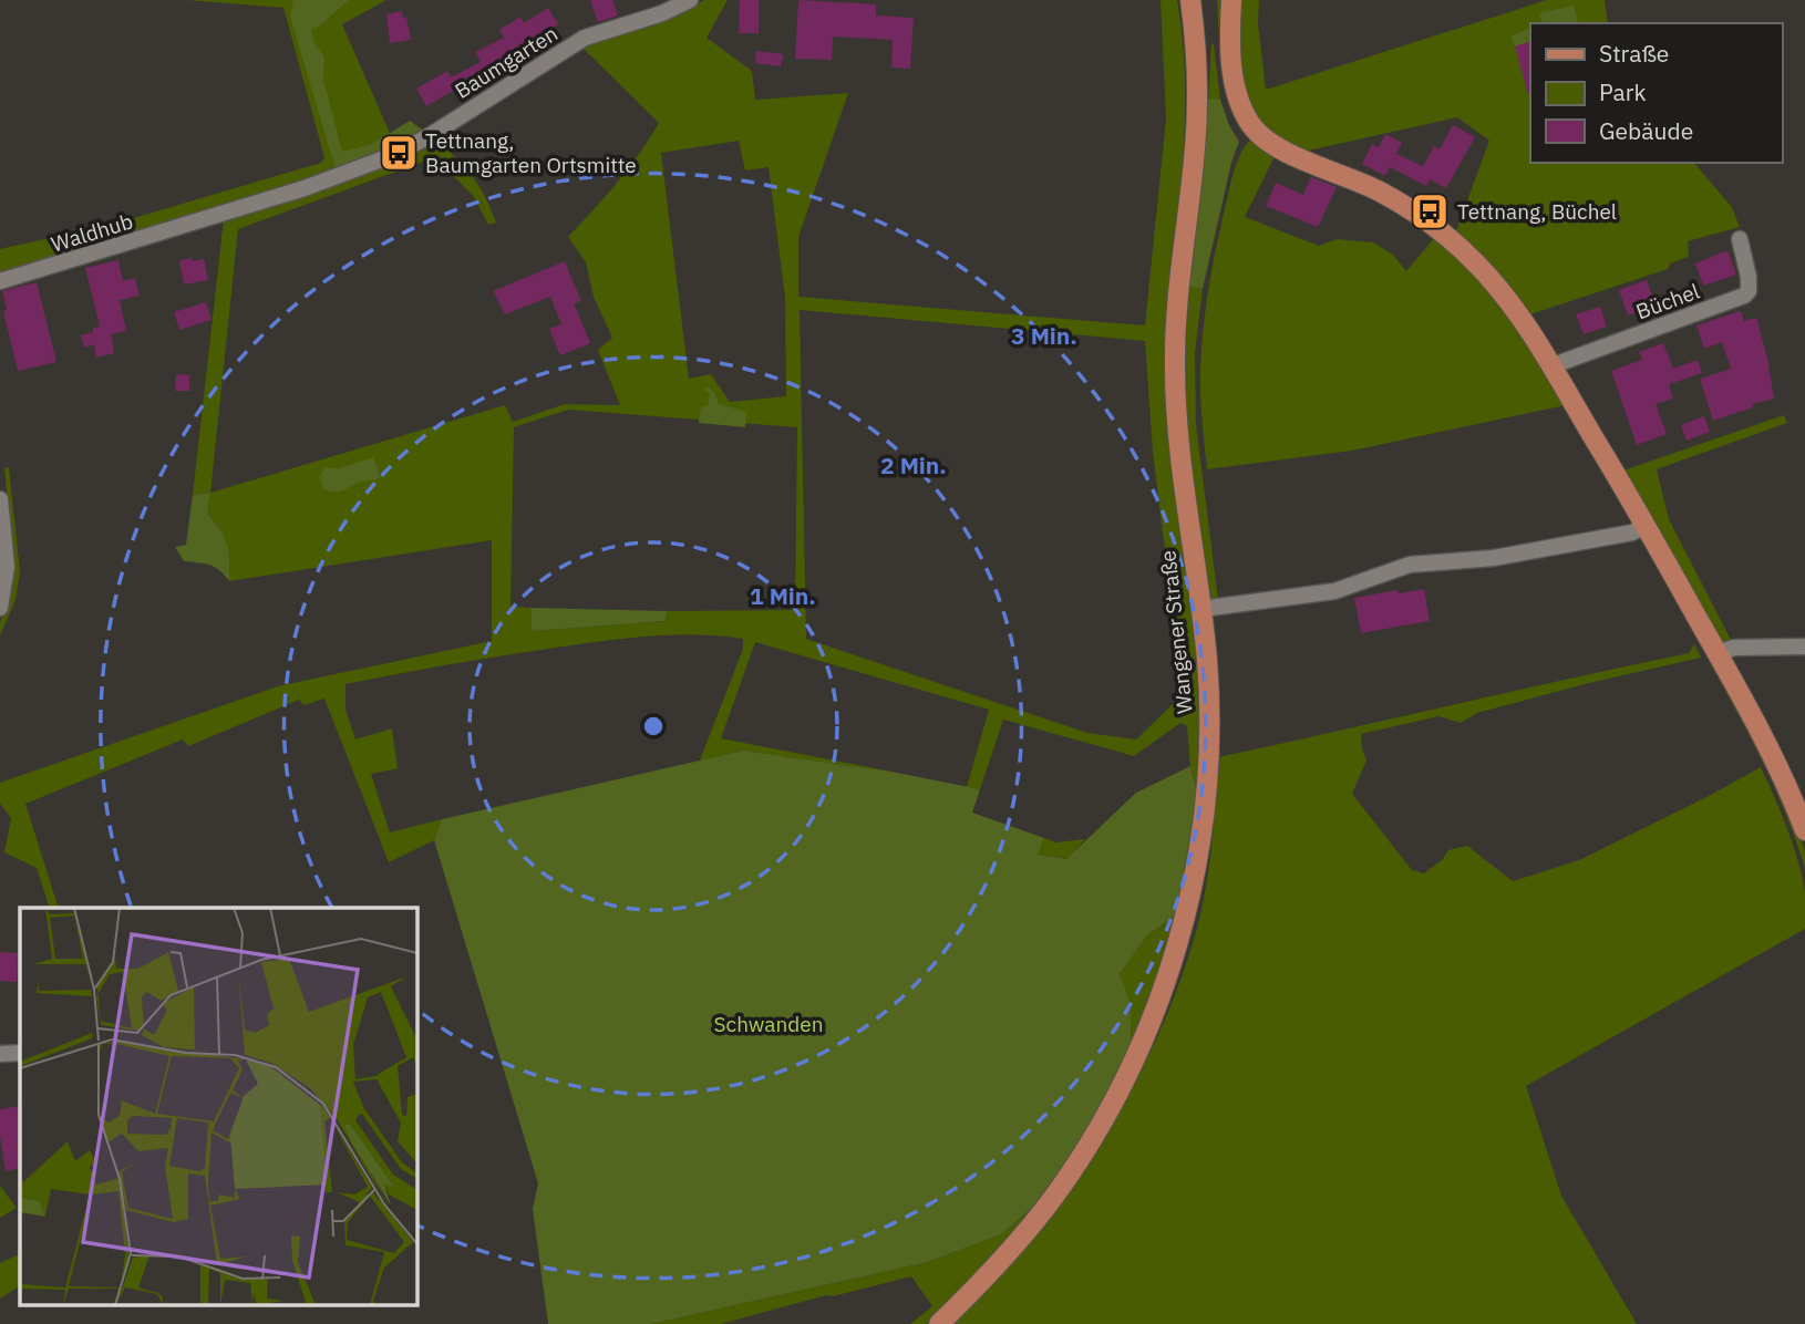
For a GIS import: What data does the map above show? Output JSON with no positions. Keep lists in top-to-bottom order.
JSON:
{
  "streets": {
    "main road": ["Wangener Straße"],
    "street": ["Baumgarten", "Waldhub", "Büchel"]
  },
  "crossings": [
    ["Baumgarten", "Waldhub"]
  ],
  "parks": ["Schwanden"],
  "places": {
    "bus stop": ["Tettnang, Baumgarten Ortsmitte", "Tettnang, Büchel"]
  },
  "legend": ["Straße", "Park", "Gebäude"],
  "rings": ["3 Min.", "2 Min.", "1 Min."]
}
